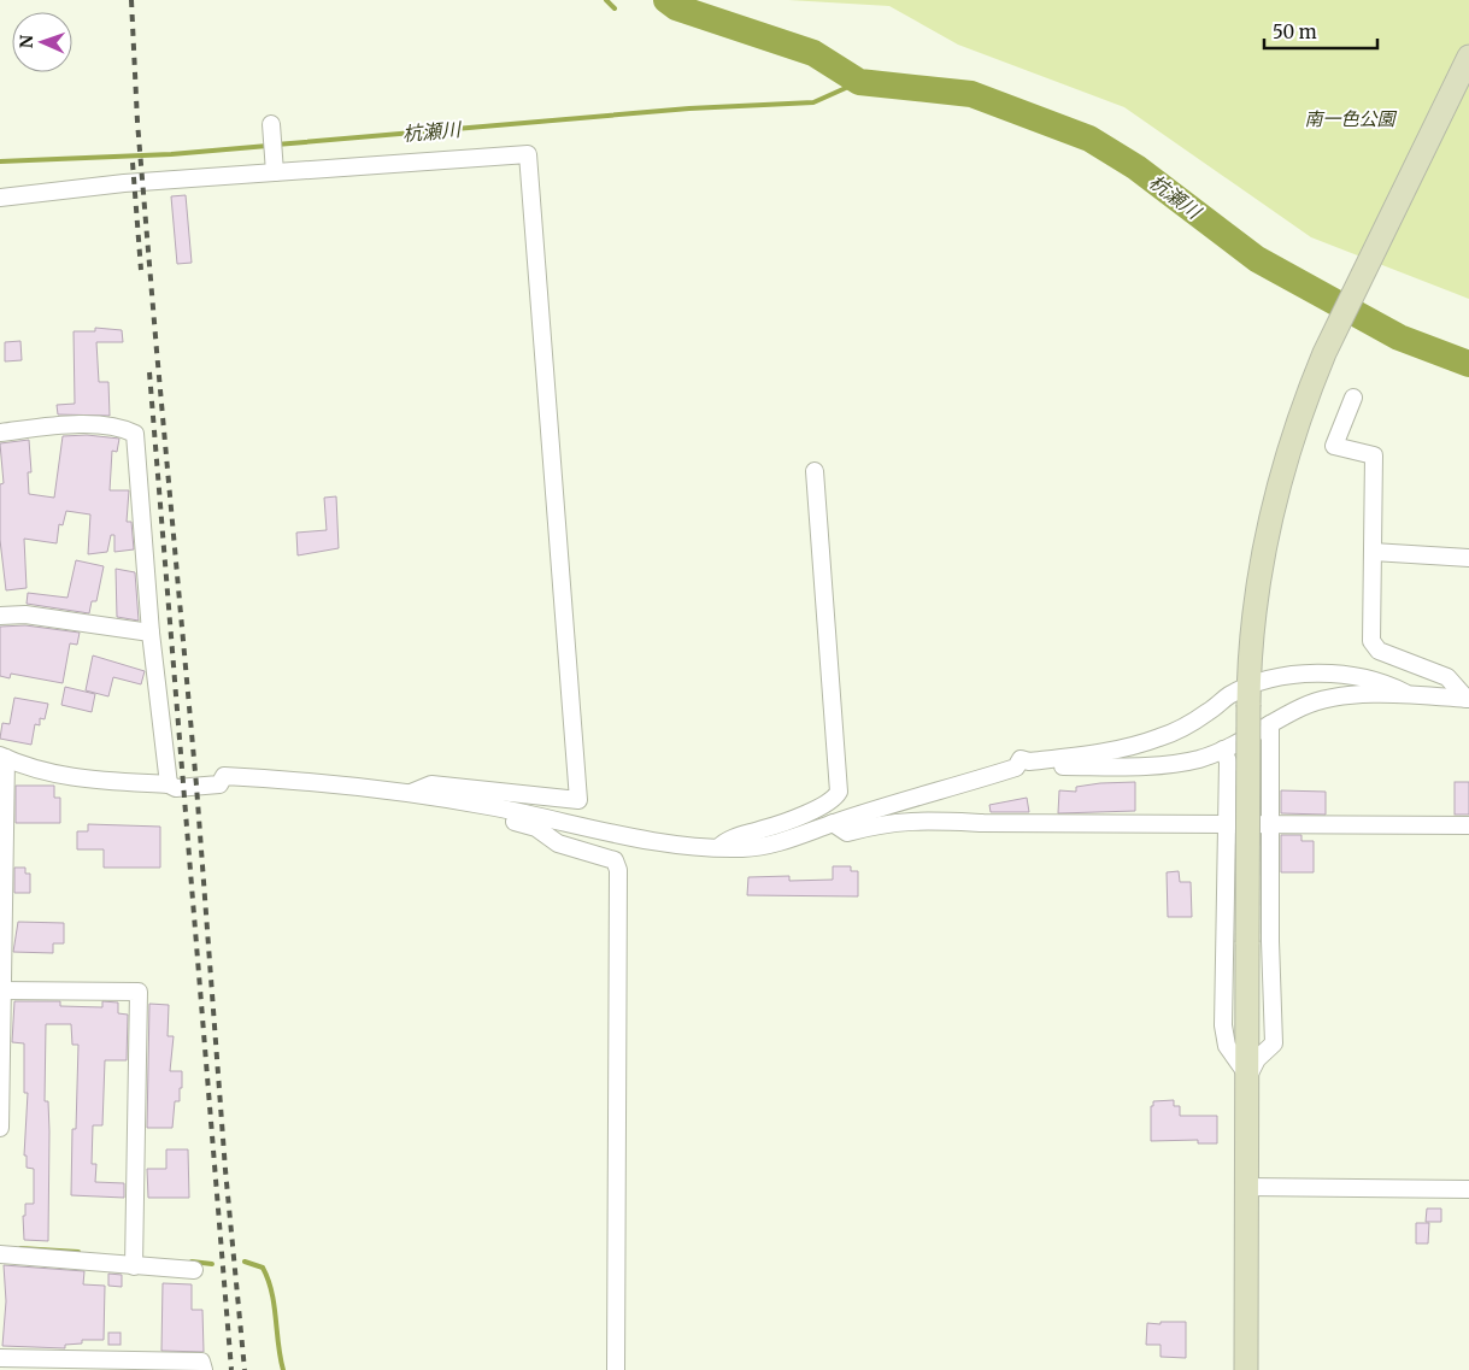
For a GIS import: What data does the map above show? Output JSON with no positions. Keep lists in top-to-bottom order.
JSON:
{
  "water": ["杭瀬川"],
  "parks": ["南一色公園"],
  "scale_bar": "50 m",
  "north": "left"
}
